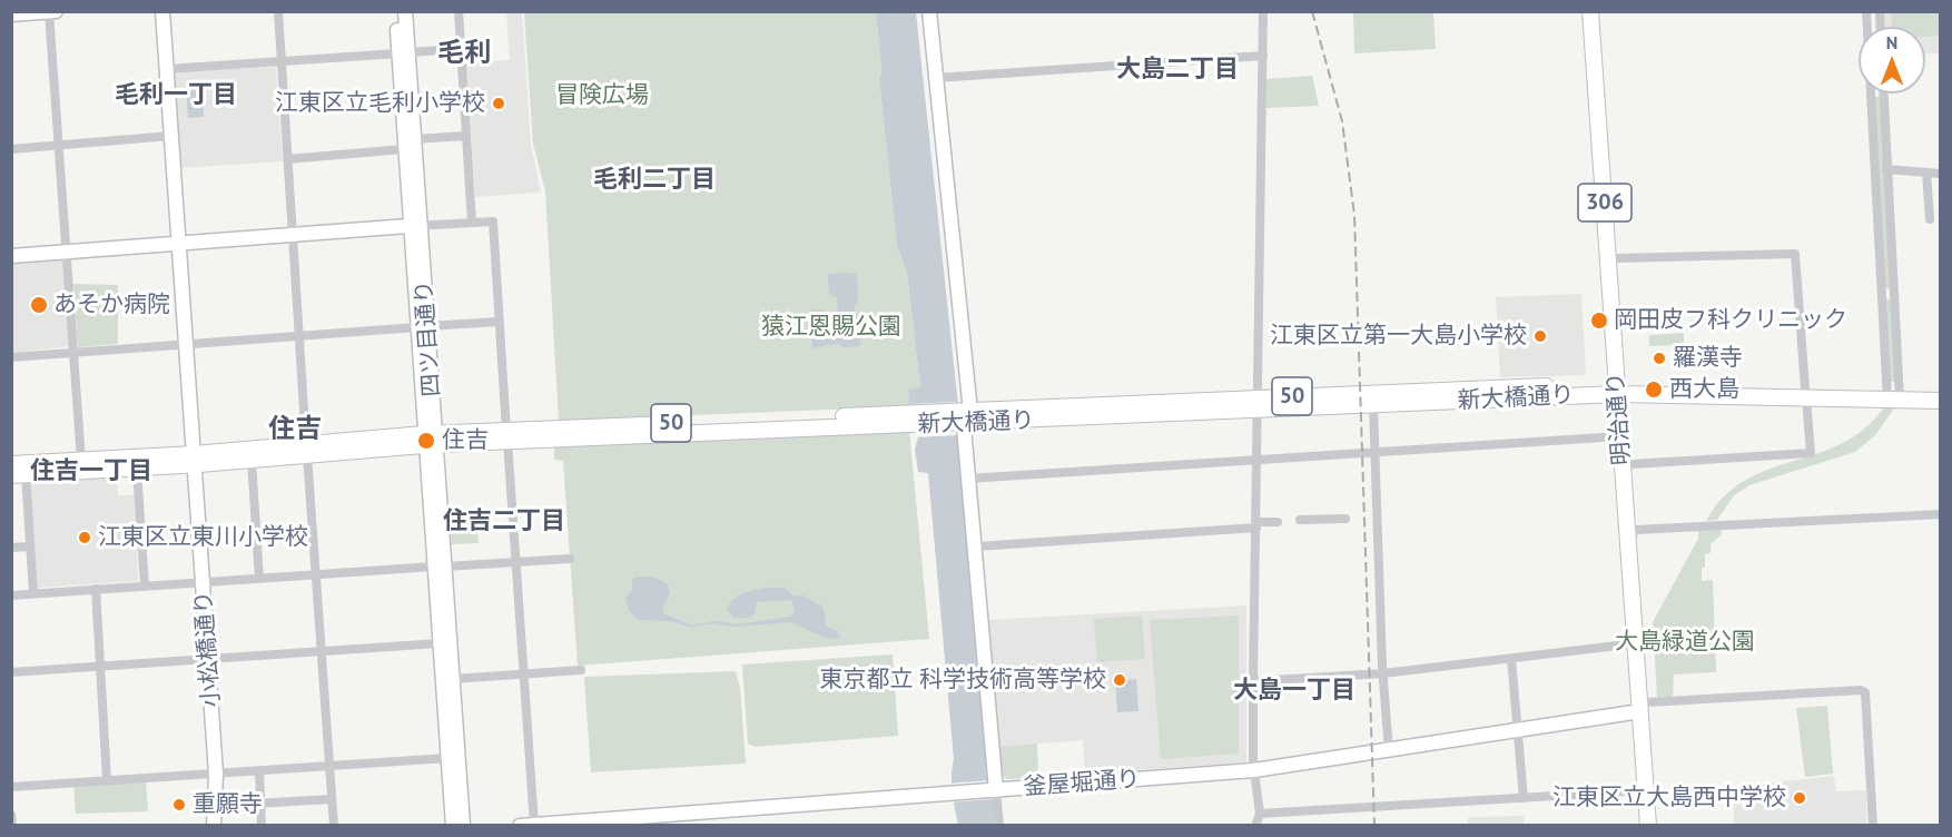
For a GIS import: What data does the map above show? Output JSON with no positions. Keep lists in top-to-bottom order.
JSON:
{
  "streets": {
    "main road": [
      "306",
      "50",
      "新大橋通り",
      "明治通り"
    ],
    "street": ["四ツ目通り", "小松橋通り", "釜屋堀通り"]
  },
  "crossings": [
    ["四ツ目通り", "新大橋通り"],
    ["新大橋通り", "明治通り"],
    ["新大橋通り", "小松橋通り"],
    ["明治通り", "釜屋堀通り"]
  ],
  "districts": [
    "毛利",
    "大島二丁目",
    "毛利一丁目",
    "毛利二丁目",
    "住吉",
    "住吉一丁目",
    "住吉二丁目",
    "大島一丁目"
  ],
  "parks": ["冒険広場", "猿江恩賜公園", "大島緑道公園"],
  "places": [
    "江東区立毛利小学校",
    "あそか病院",
    "岡田皮フ科クリニック",
    "江東区立第一大島小学校",
    "羅漢寺",
    "西大島",
    "住吉",
    "江東区立東川小学校",
    "東京都立 科学技術高等学校",
    "江東区立大島西中学校",
    "重願寺"
  ],
  "north": "top"
}
